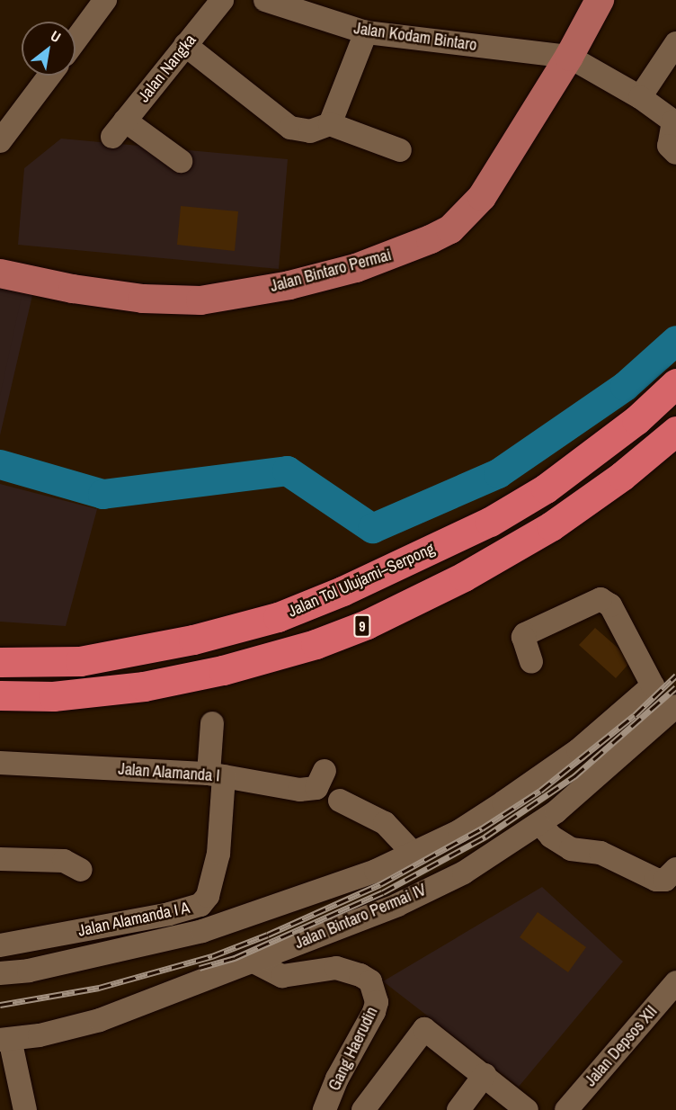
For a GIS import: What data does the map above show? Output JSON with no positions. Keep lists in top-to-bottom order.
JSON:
{
  "streets": {
    "highway": ["Jalan Tol Ulujami–Serpong", "9"],
    "main road": ["Jalan Bintaro Permai"],
    "street": [
      "Jalan Kodam Bintaro",
      "Jalan Nangka",
      "Jalan Alamanda I",
      "Jalan Bintaro Permai IV",
      "Jalan Alamanda I A",
      "Jalan Depsos XII",
      "Gang Haerudin"
    ]
  },
  "crossings": [
    ["Jalan Kodam Bintaro", "Jalan Bintaro Permai"],
    ["Jalan Alamanda I", "Jalan Alamanda I A"],
    ["Jalan Bintaro Permai IV", "Gang Haerudin"]
  ],
  "north": "top right"
}
